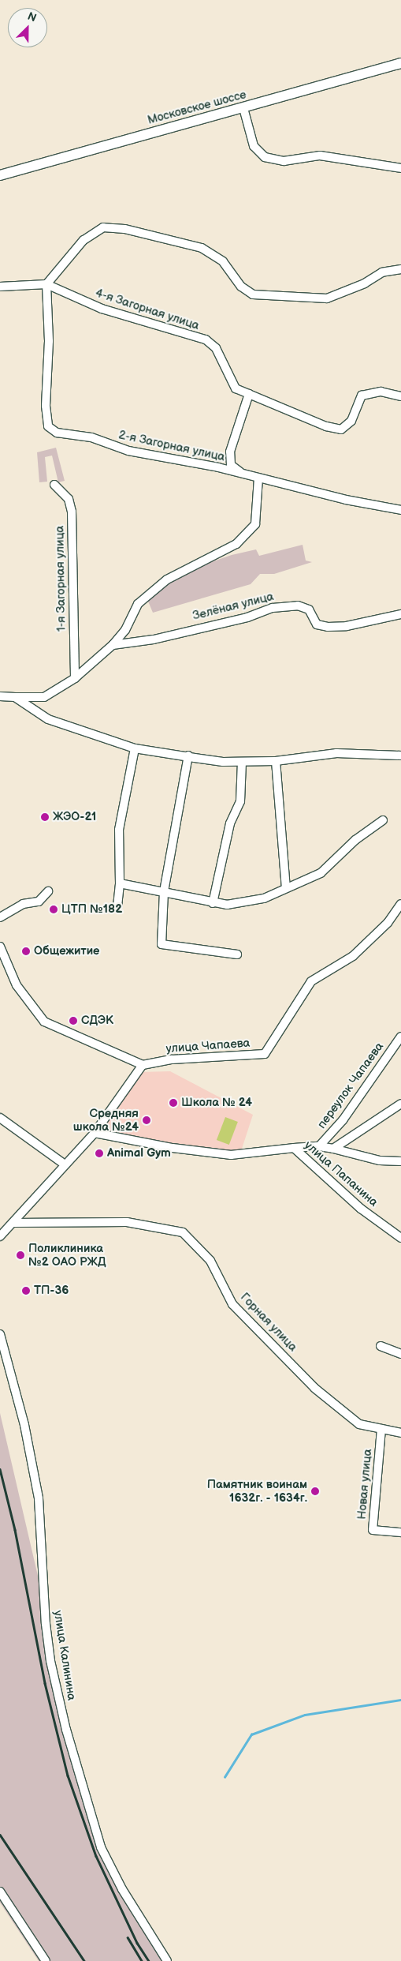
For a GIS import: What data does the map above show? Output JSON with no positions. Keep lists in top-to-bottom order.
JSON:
{
  "streets": {
    "main road": ["Московское шоссе"],
    "street": [
      "4-я Загорная улица",
      "2-я Загорная улица",
      "1-я Загорная улица",
      "Зелёная улица",
      "улица Чапаева",
      "переулок Чапаева",
      "улица Папанина",
      "Горная улица",
      "Новая улица",
      "улица Калинина"
    ]
  },
  "crossings": [
    ["4-я Загорная улица", "2-я Загорная улица"],
    ["переулок Чапаева", "улица Папанина"],
    ["Горная улица", "Новая улица"]
  ],
  "places": [
    "ЖЭО-21",
    "ЦТП №182",
    "Общежитие",
    "СДЭК",
    "Школа № 24",
    "Средняя школа №24",
    "Animal Gym",
    "Поликлиника №2 ОАО РЖД",
    "ТП-36",
    "Памятник воинам 1632г. - 1634г."
  ],
  "north": "top right"
}
